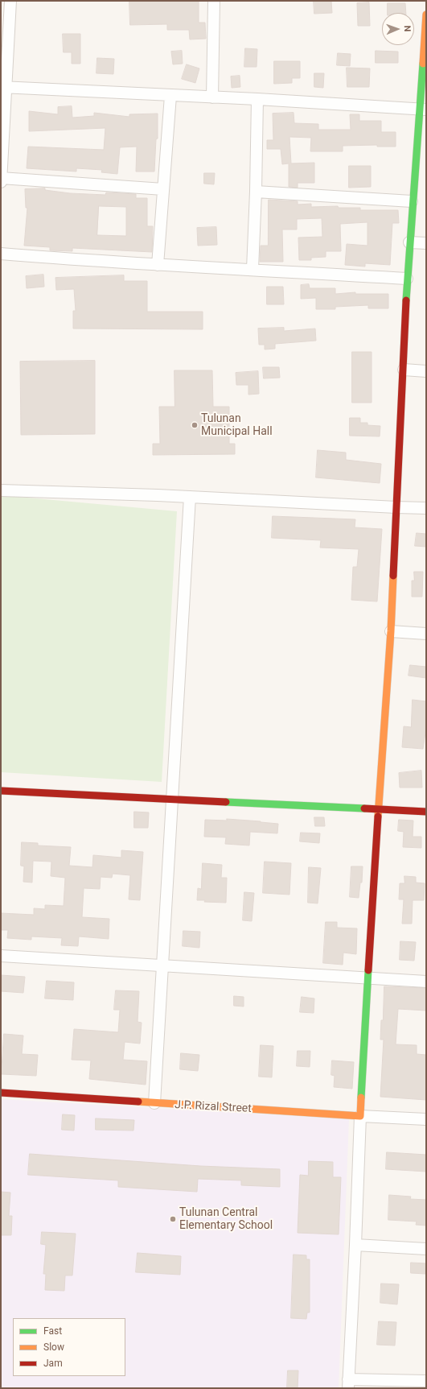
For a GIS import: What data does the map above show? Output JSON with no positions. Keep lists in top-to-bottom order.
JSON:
{
  "streets": {
    "street": ["J.P. Rizal Street"]
  },
  "places": ["Tulunan Municipal Hall", "Tulunan Central Elementary School"],
  "legend": ["Fast", "Slow", "Jam"],
  "north": "right"
}
